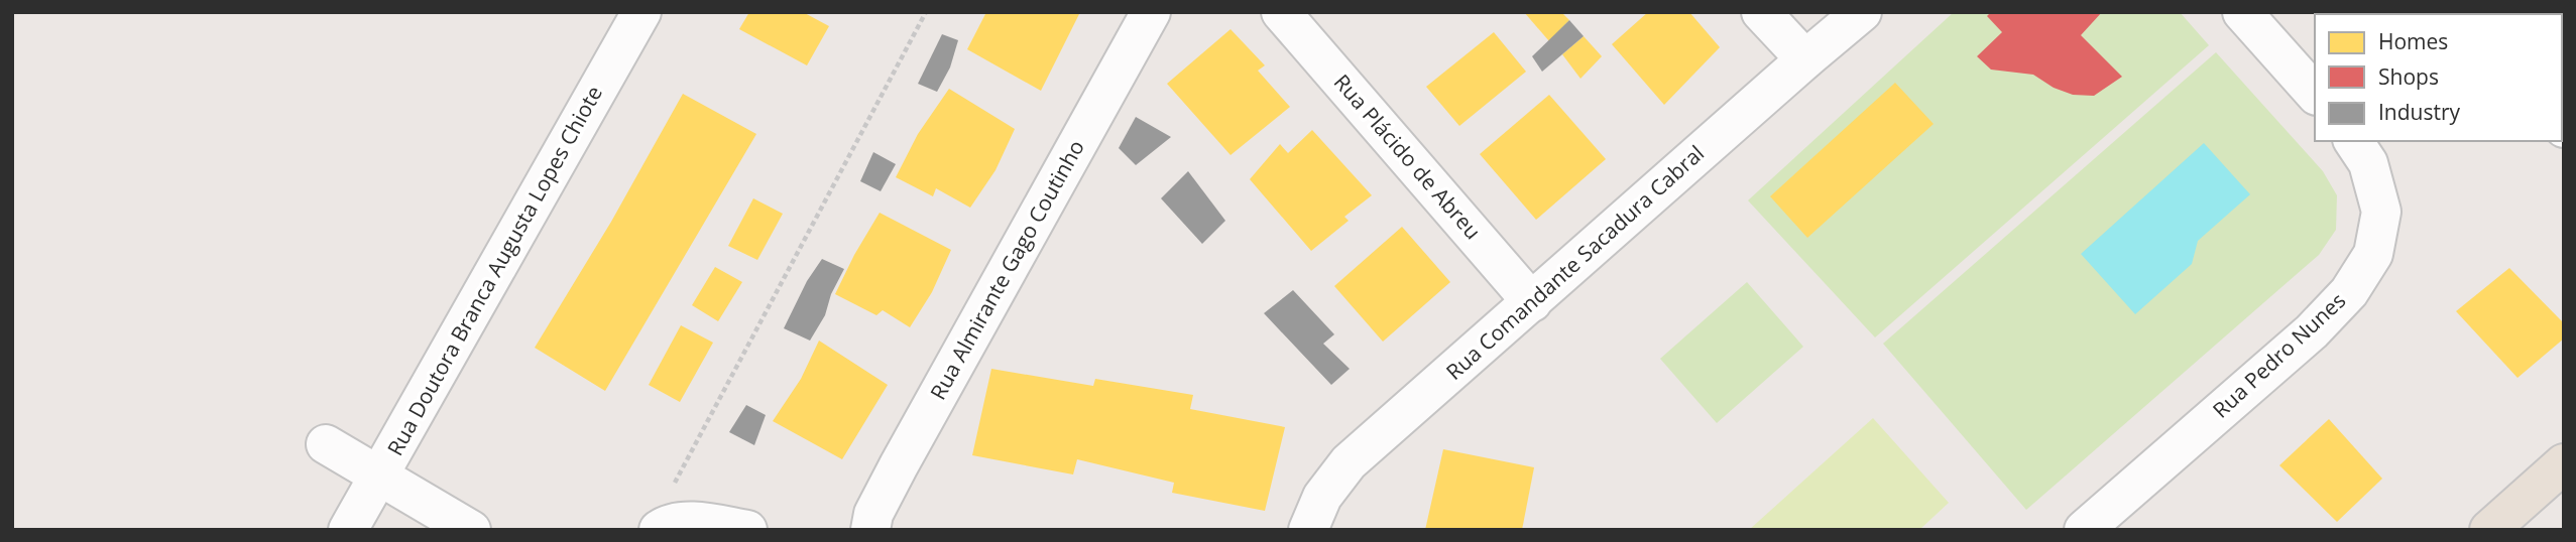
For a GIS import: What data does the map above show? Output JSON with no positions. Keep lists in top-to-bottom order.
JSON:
{
  "streets": {
    "street": [
      "Rua Plácido de Abreu",
      "Rua Comandante Sacadura Cabral",
      "Rua Almirante Gago Coutinho",
      "Rua Doutora Branca Augusta Lopes Chiote",
      "Rua Pedro Nunes"
    ]
  },
  "crossings": [
    ["Rua Plácido de Abreu", "Rua Comandante Sacadura Cabral"]
  ],
  "legend": ["Homes", "Shops", "Industry"]
}
